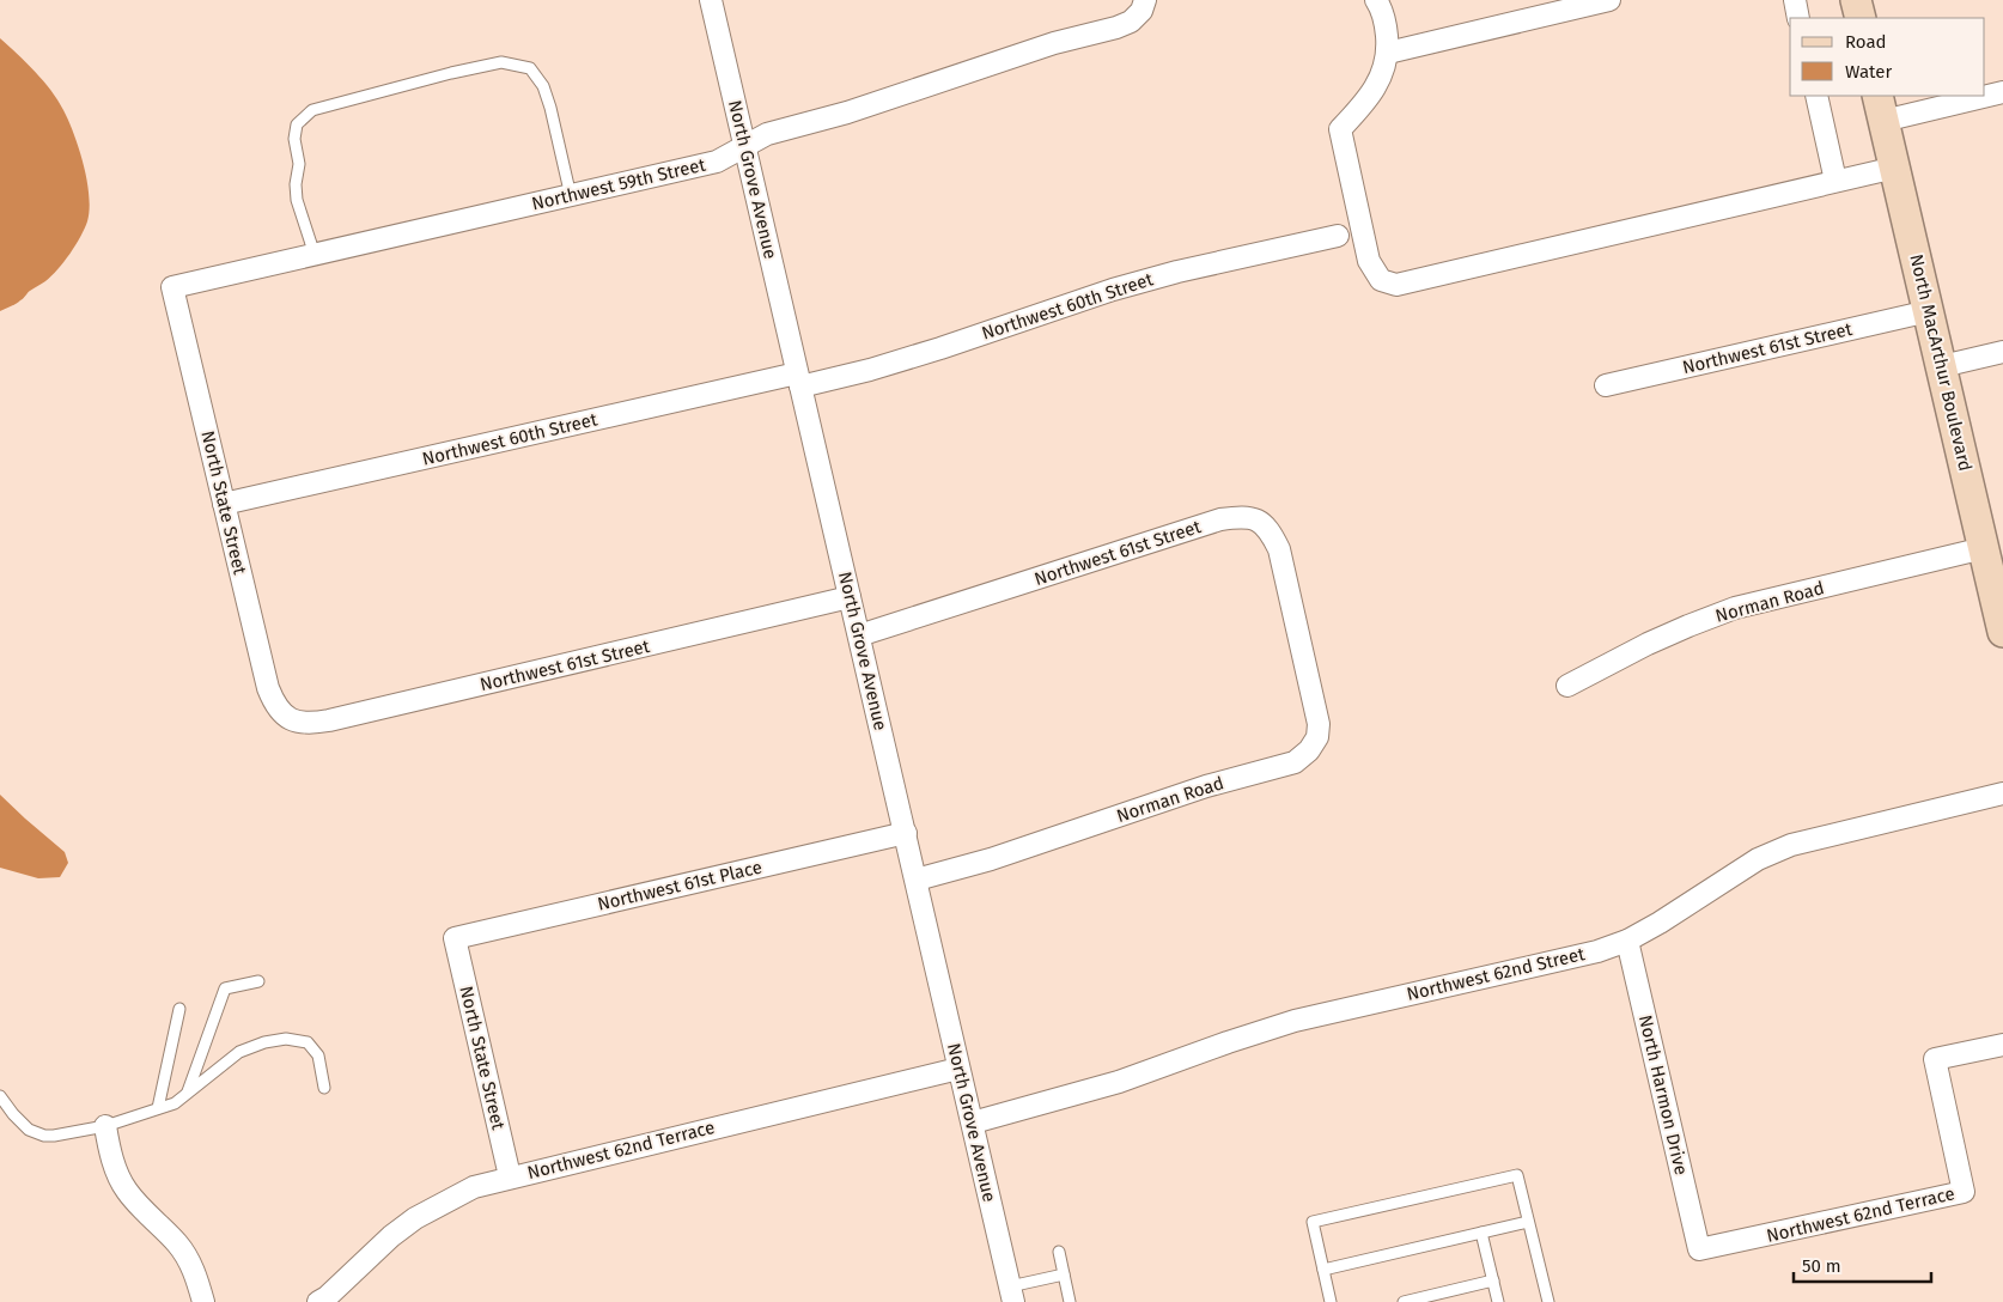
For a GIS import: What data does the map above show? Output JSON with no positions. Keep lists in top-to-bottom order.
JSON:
{
  "streets": {
    "main road": ["North MacArthur Boulevard"],
    "street": [
      "North Grove Avenue",
      "Northwest 59th Street",
      "Northwest 60th Street",
      "Northwest 61st Street",
      "North State Street",
      "Norman Road",
      "Northwest 61st Place",
      "Northwest 62nd Street",
      "North Harmon Drive",
      "Northwest 62nd Terrace"
    ]
  },
  "crossings": [
    ["North Grove Avenue", "Northwest 59th Street"],
    ["North Grove Avenue", "Northwest 60th Street"],
    ["North Grove Avenue", "Northwest 61st Street"],
    ["North Grove Avenue", "Norman Road"],
    ["North Grove Avenue", "Northwest 61st Place"],
    ["North Grove Avenue", "Northwest 62nd Street"],
    ["North Grove Avenue", "Northwest 62nd Terrace"],
    ["Northwest 59th Street", "North State Street"],
    ["Northwest 60th Street", "North State Street"],
    ["Northwest 61st Street", "North MacArthur Boulevard"],
    ["Northwest 61st Street", "North State Street"],
    ["Northwest 61st Street", "Norman Road"],
    ["North MacArthur Boulevard", "Norman Road"],
    ["North State Street", "Northwest 61st Place"],
    ["North State Street", "Northwest 62nd Terrace"],
    ["Northwest 62nd Street", "North Harmon Drive"],
    ["North Harmon Drive", "Northwest 62nd Terrace"]
  ],
  "legend": ["Road", "Water"],
  "scale_bar": "50 m"
}
